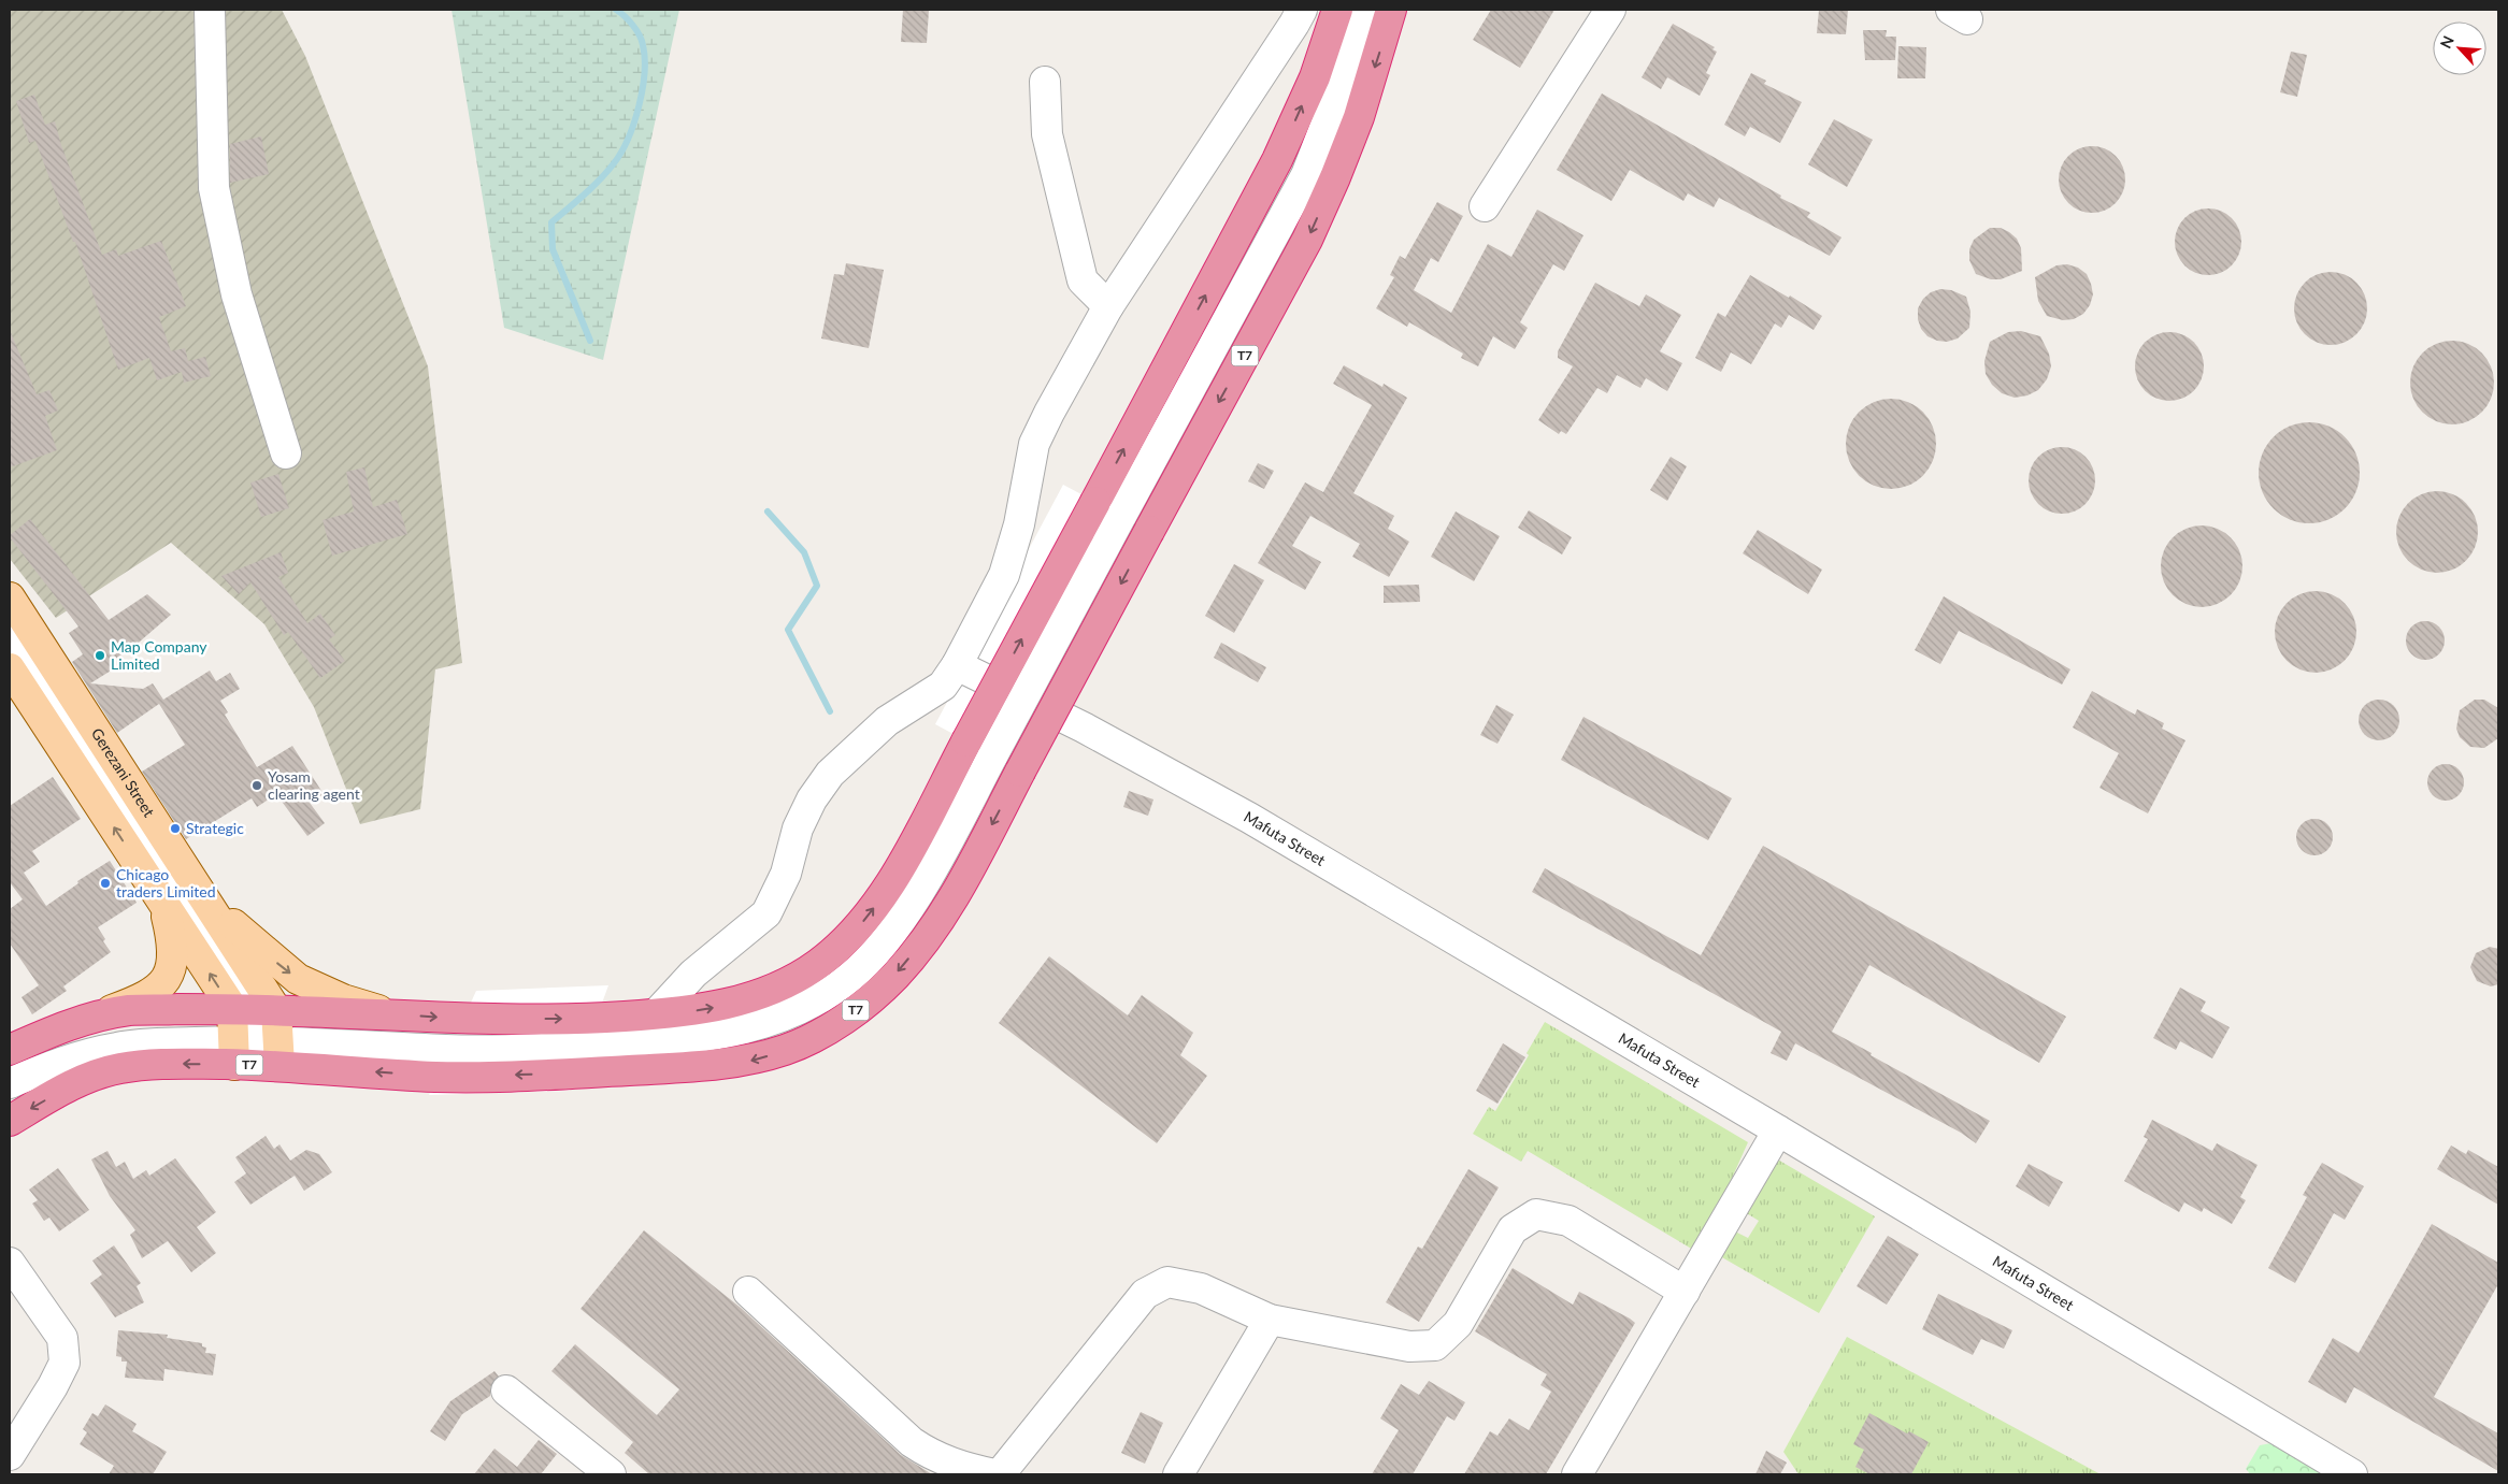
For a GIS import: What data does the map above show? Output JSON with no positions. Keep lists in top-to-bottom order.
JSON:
{
  "streets": {
    "highway": ["T7"],
    "main road": ["Gerezani Street"],
    "street": ["Mafuta Street"]
  },
  "crossings": [
    ["T7", "Gerezani Street"]
  ],
  "places": [
    "Map Company Limited",
    "Yosam clearing agent",
    "Strategic",
    "Chicago traders Limited"
  ],
  "north": "top left"
}
